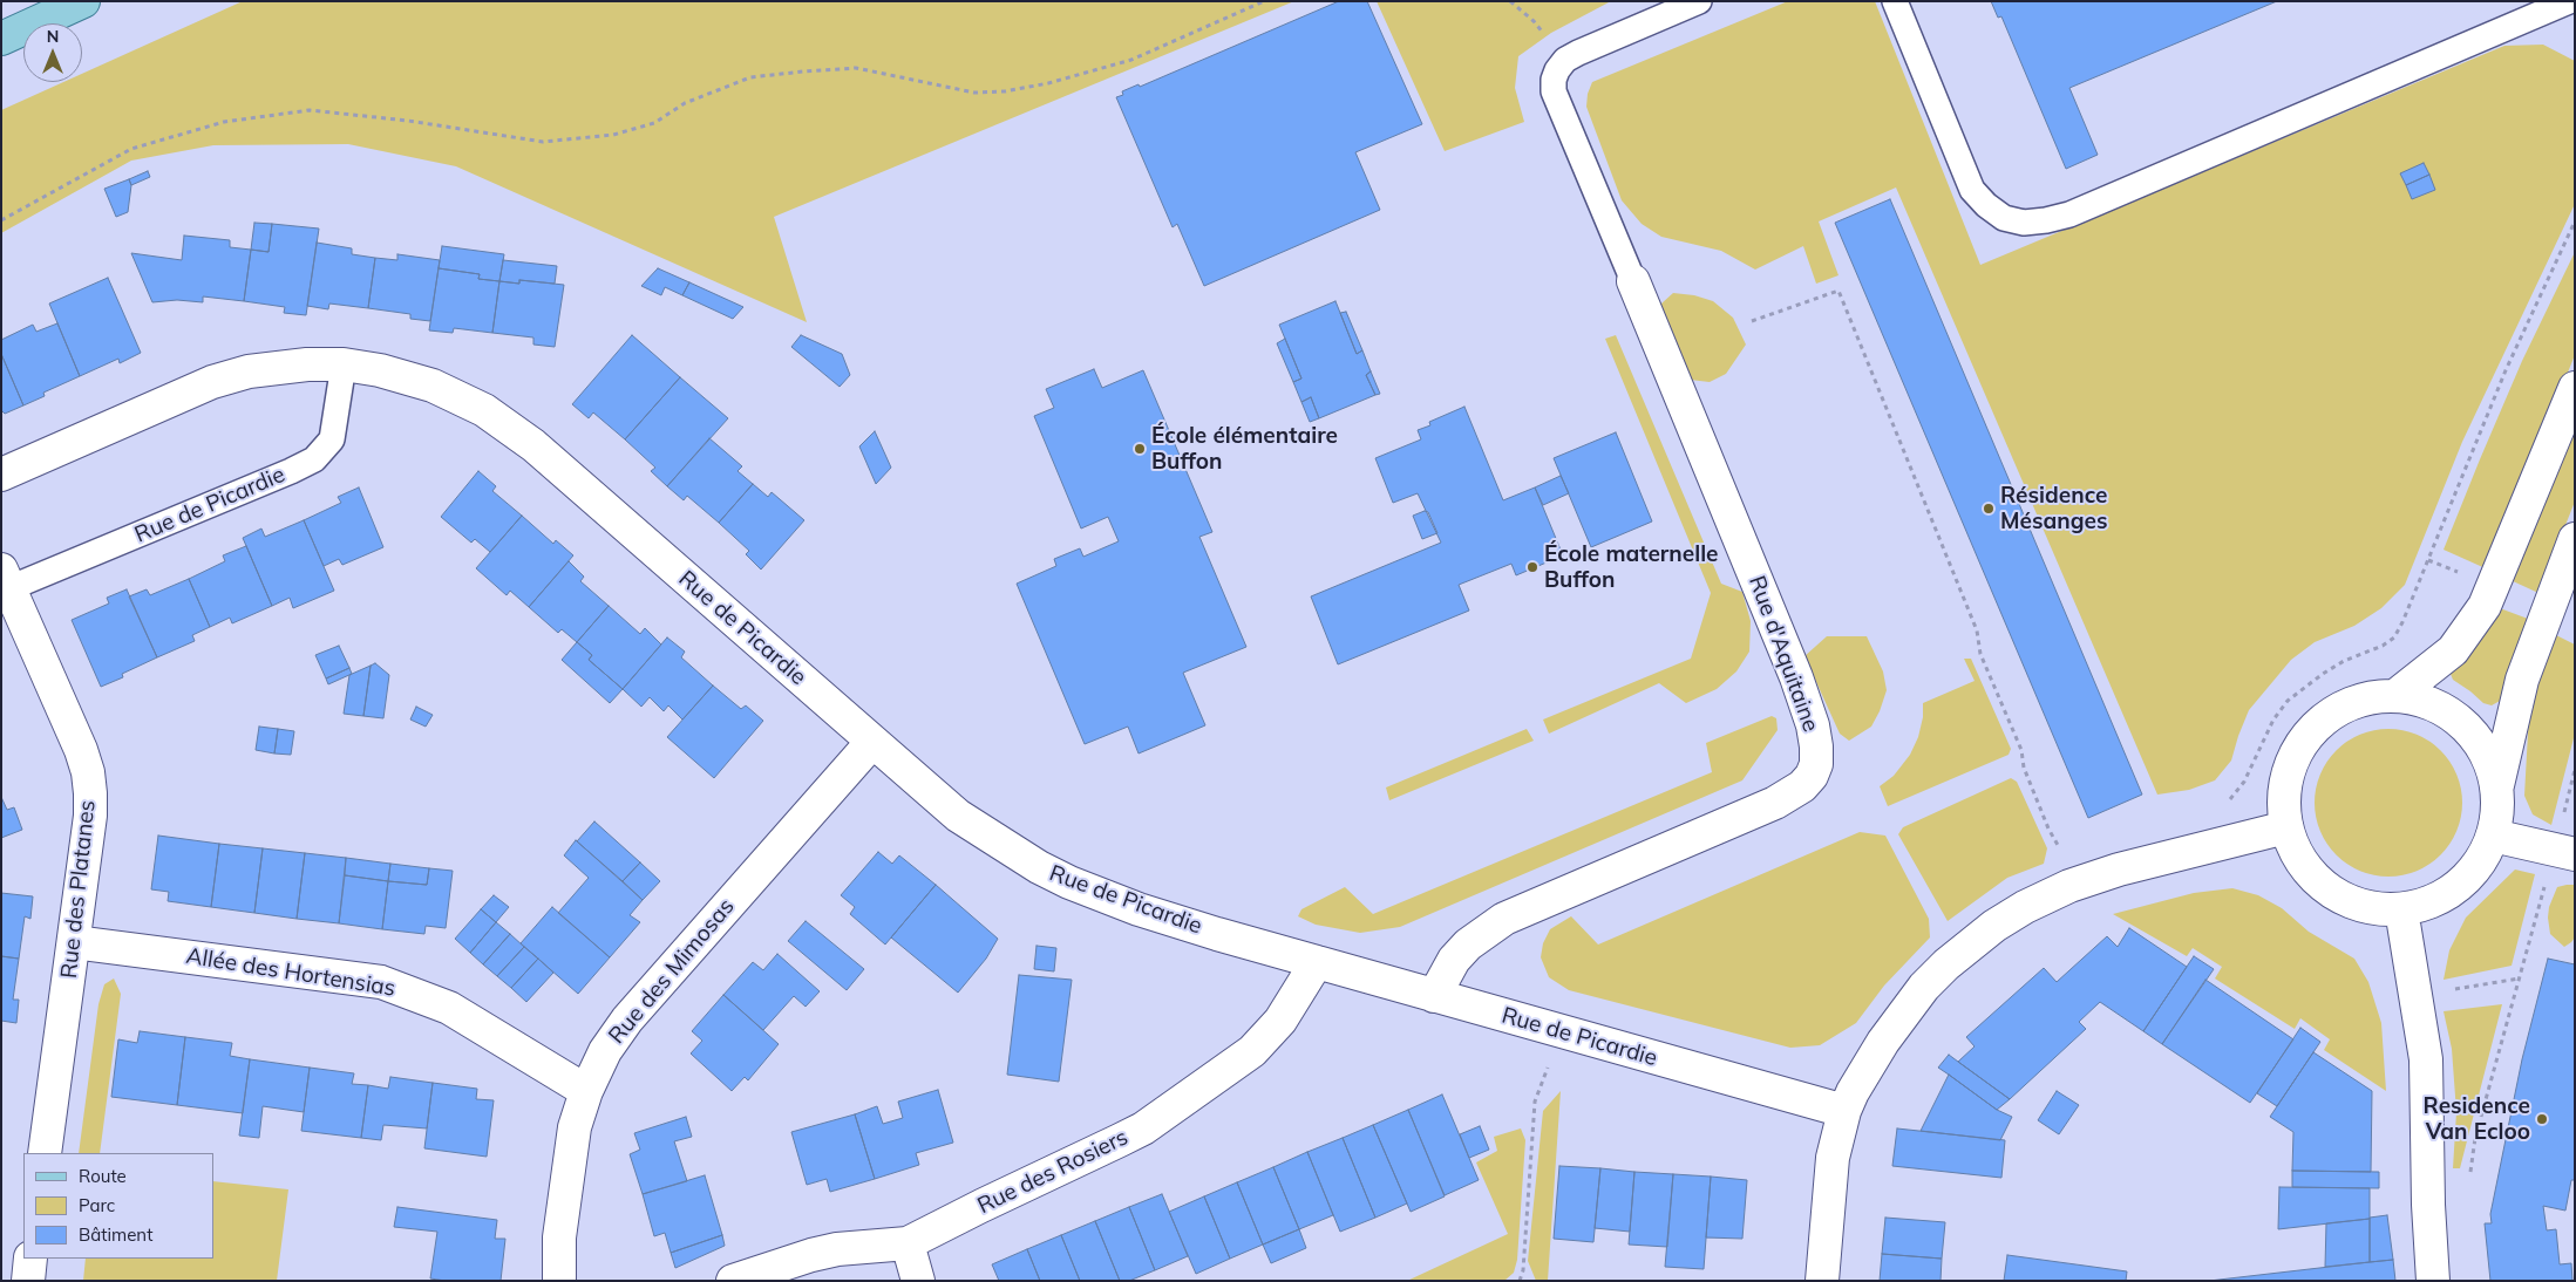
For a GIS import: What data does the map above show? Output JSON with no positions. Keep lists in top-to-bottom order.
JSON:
{
  "streets": {
    "street": [
      "Rue de Picardie",
      "Rue d'Aquitaine",
      "Rue des Platanes",
      "Rue des Mimosas",
      "Allée des Hortensias",
      "Rue des Rosiers"
    ]
  },
  "crossings": [
    ["Rue de Picardie", "Rue d'Aquitaine"],
    ["Rue de Picardie", "Rue des Platanes"],
    ["Rue de Picardie", "Rue des Mimosas"],
    ["Rue de Picardie", "Rue des Rosiers"],
    ["Rue des Platanes", "Allée des Hortensias"],
    ["Rue des Mimosas", "Allée des Hortensias"]
  ],
  "places": [
    "École élémentaire Buffon",
    "Résidence Mésanges",
    "École maternelle Buffon",
    "Residence Van Ecloo"
  ],
  "legend": ["Route", "Parc", "Bâtiment"],
  "north": "top"
}
